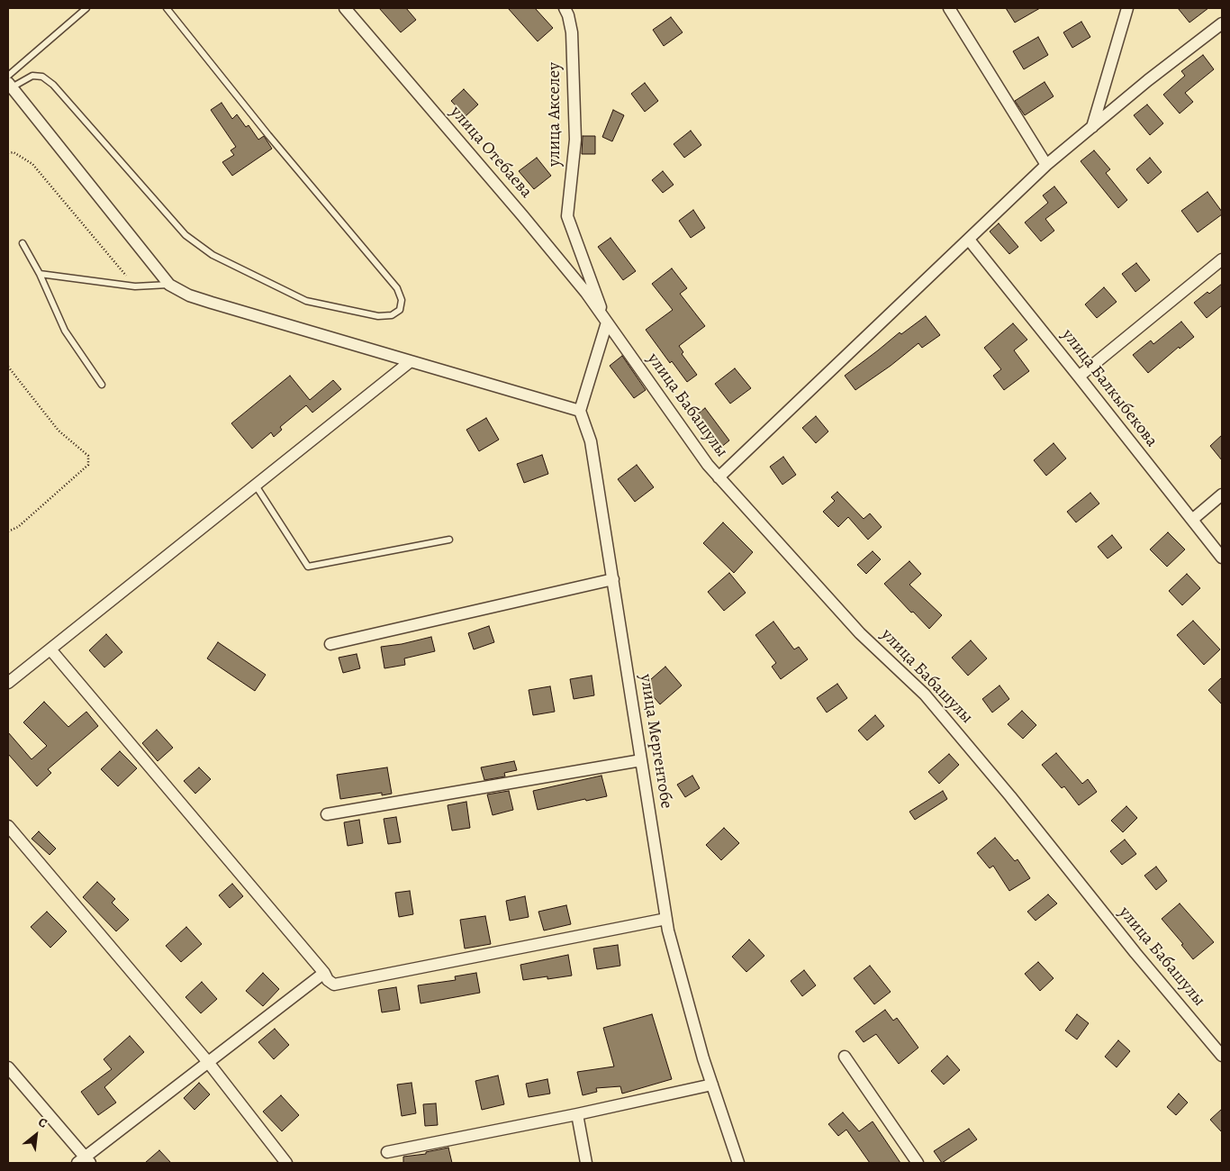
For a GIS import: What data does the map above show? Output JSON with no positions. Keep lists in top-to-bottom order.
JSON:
{
  "streets": {
    "street": [
      "улица Акселеу",
      "улица Отебаева",
      "улица Балкыбекова",
      "улица Бабашулы",
      "улица Мергентобе"
    ]
  },
  "crossings": [
    ["улица Акселеу", "улица Отебаева"],
    ["улица Акселеу", "улица Бабашулы"],
    ["улица Отебаева", "улица Бабашулы"]
  ],
  "north": "top right"
}
